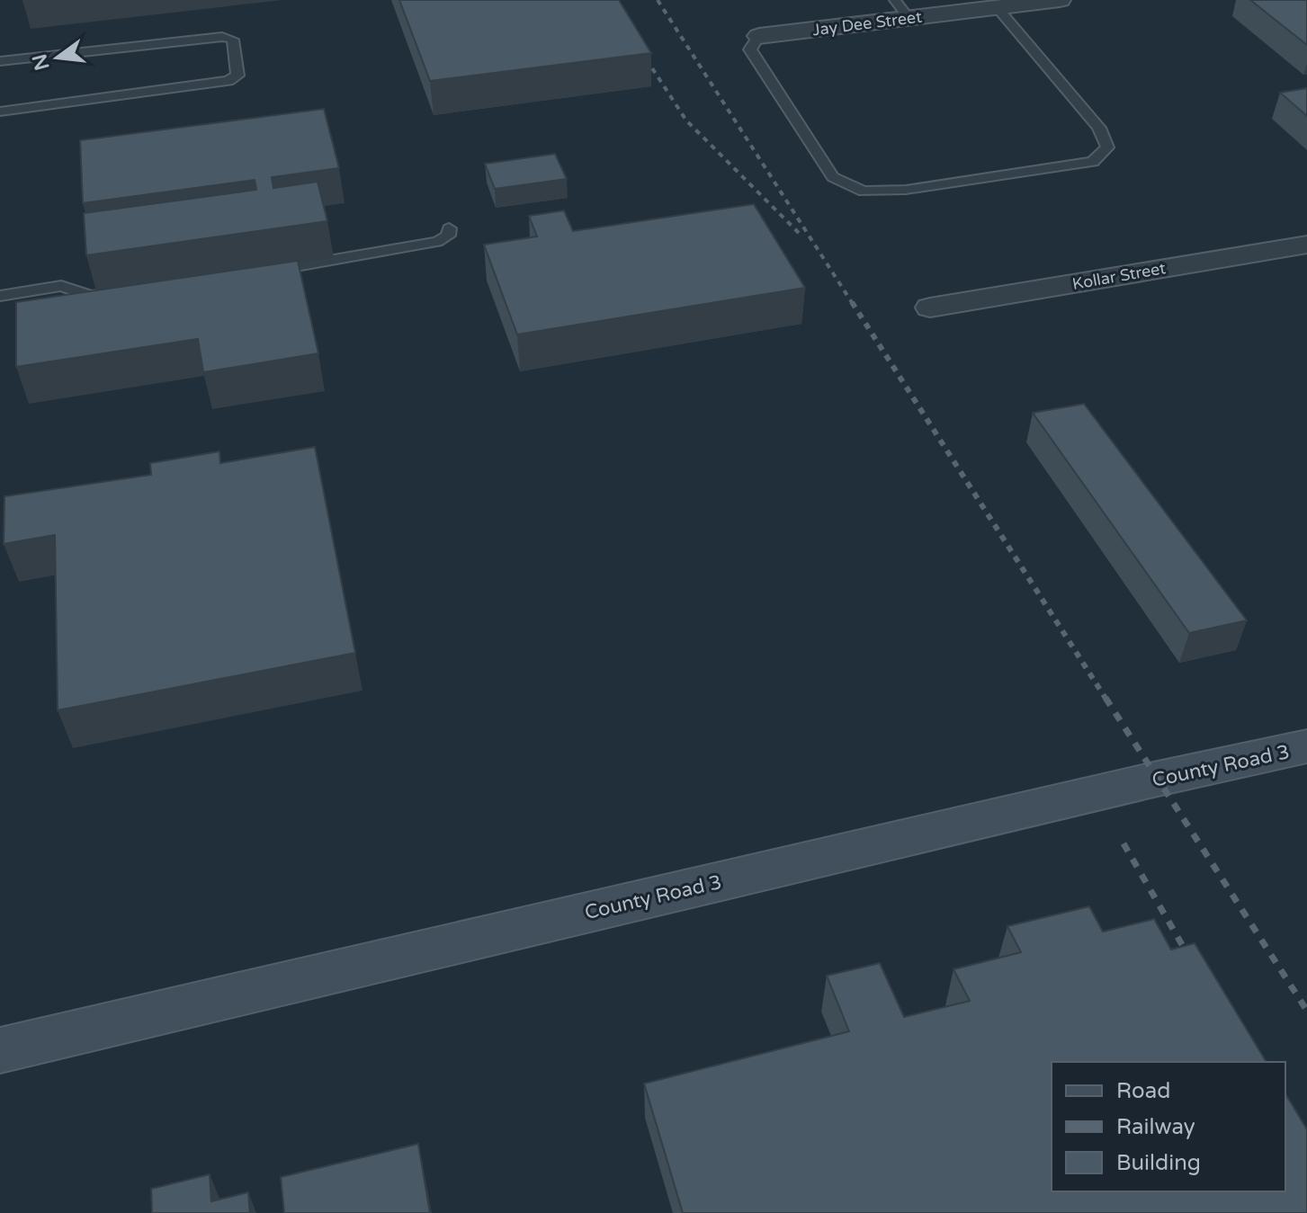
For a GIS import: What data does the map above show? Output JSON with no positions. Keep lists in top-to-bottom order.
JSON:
{
  "streets": {
    "street": ["Jay Dee Street", "Kollar Street", "County Road 3"]
  },
  "legend": ["Road", "Railway", "Building"],
  "north": "left"
}
